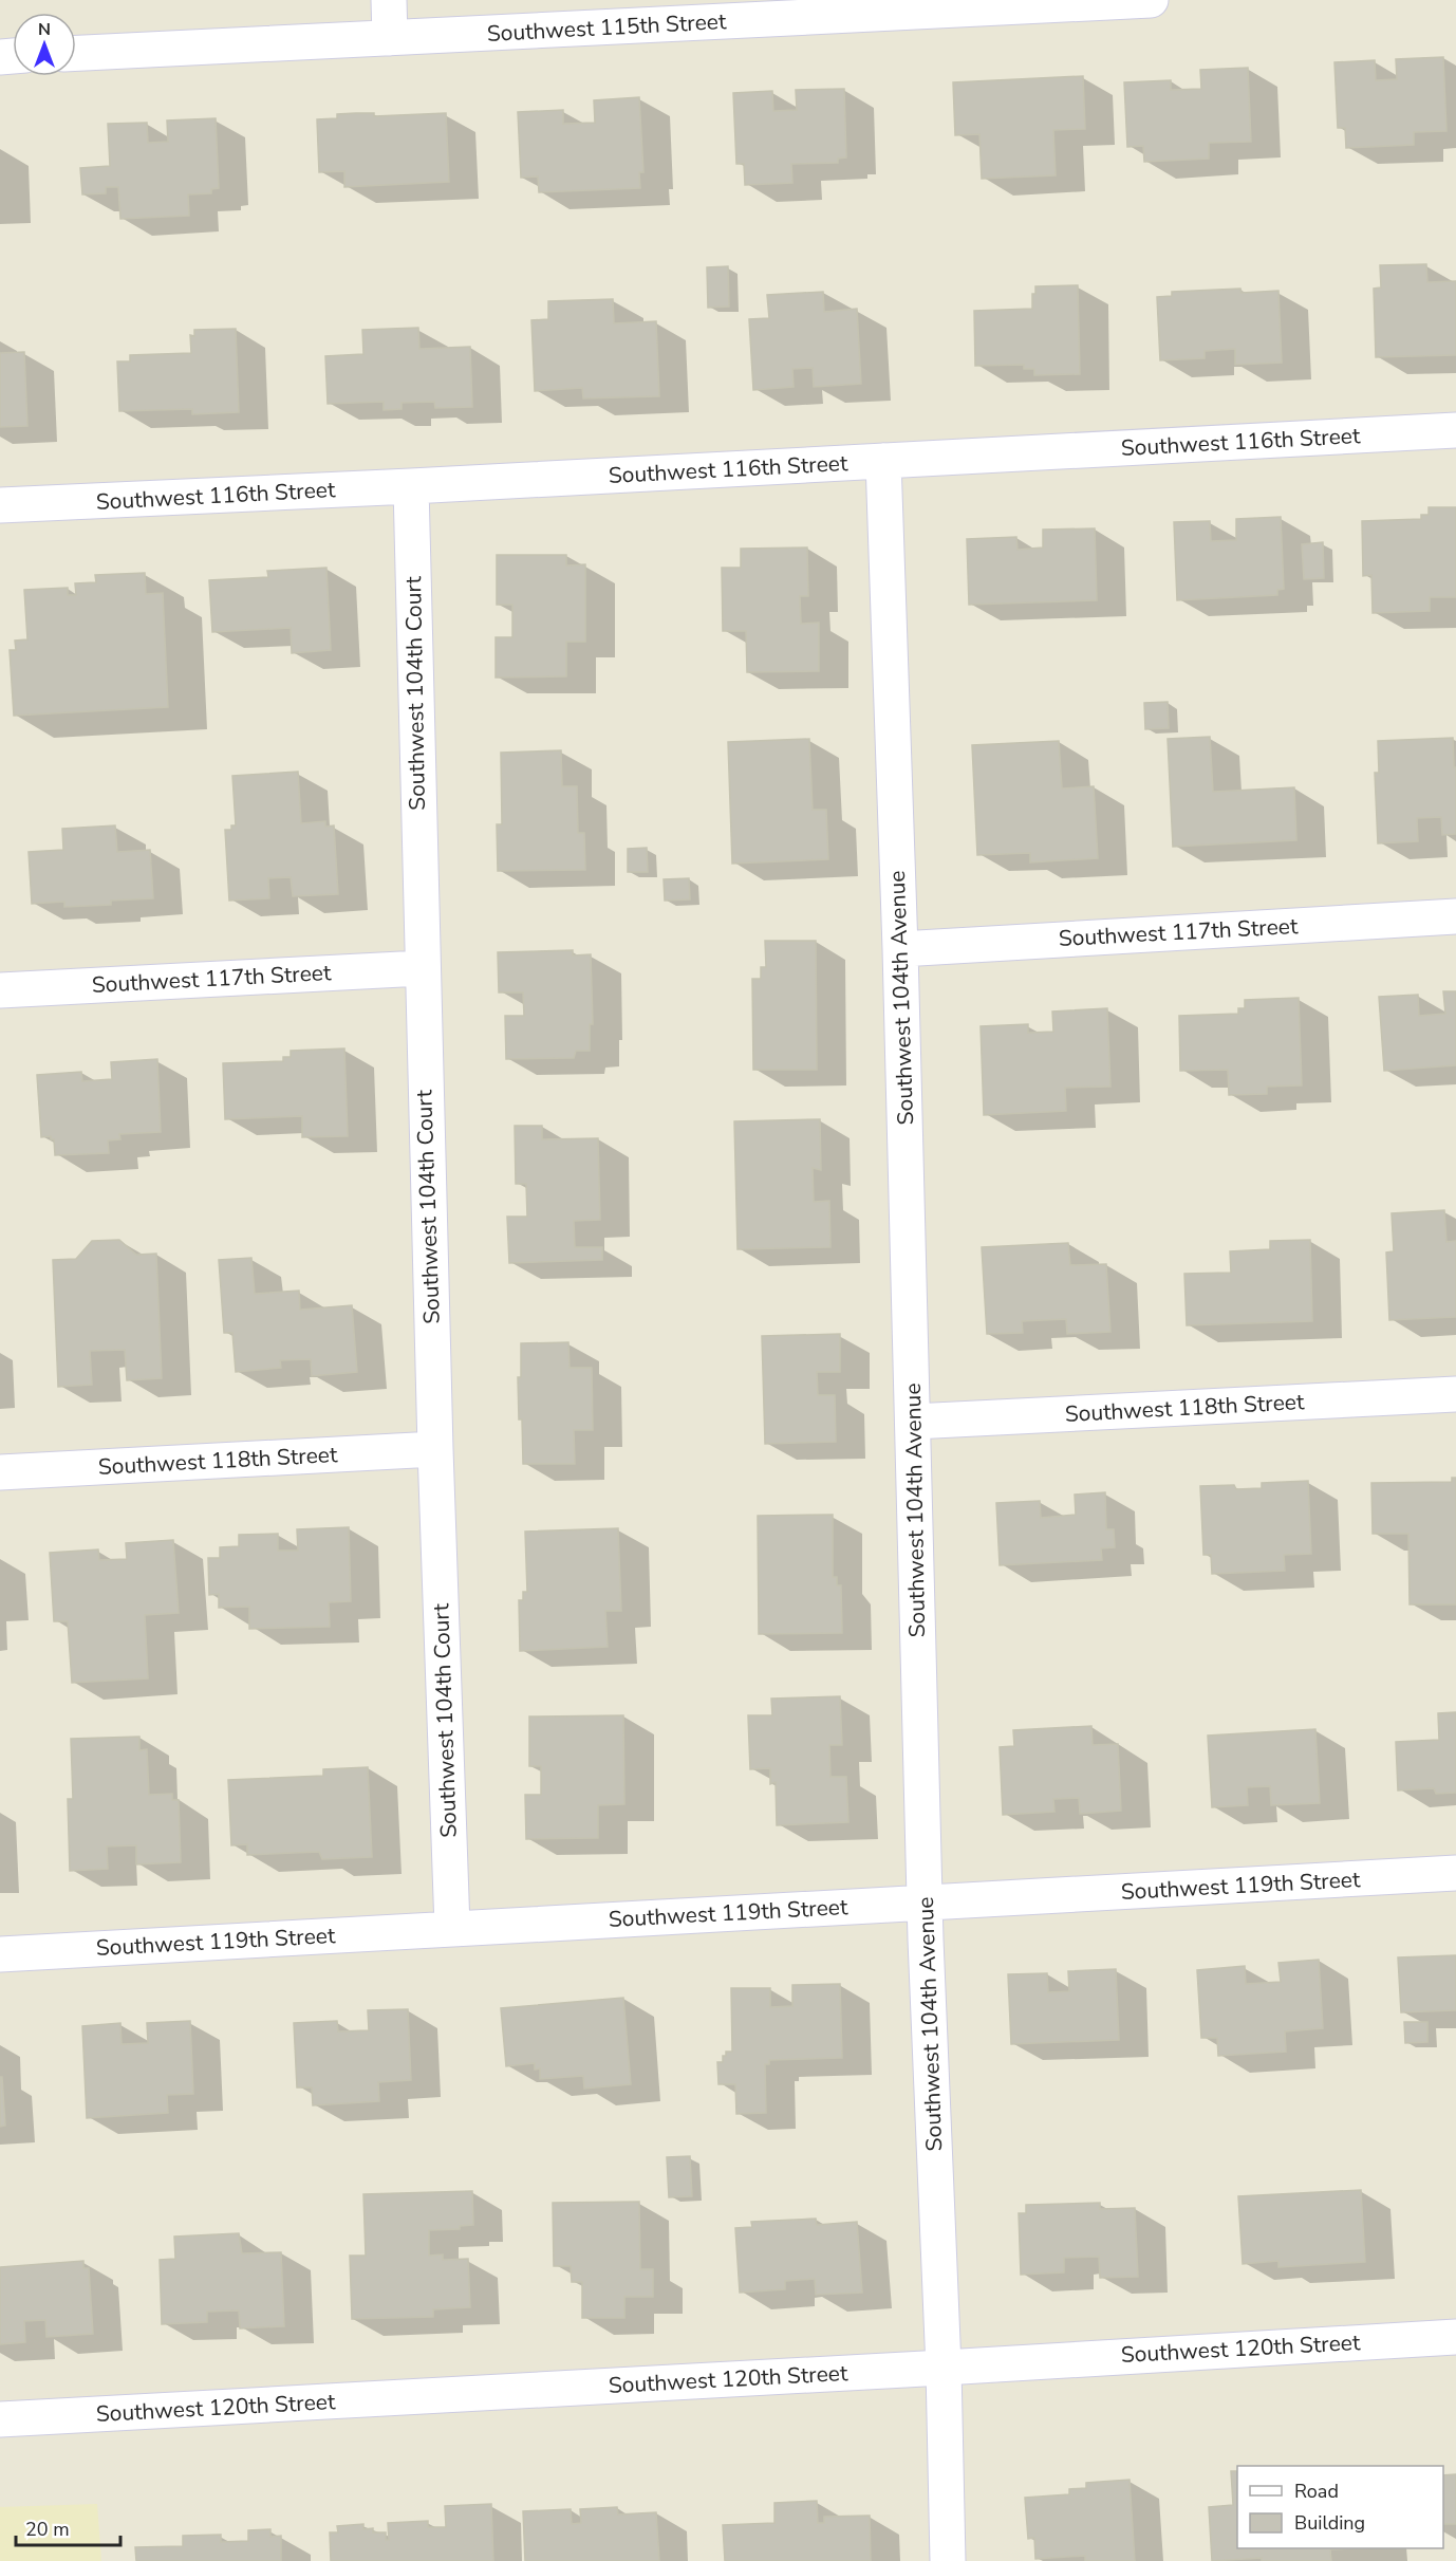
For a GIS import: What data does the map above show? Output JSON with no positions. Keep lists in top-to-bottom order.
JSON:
{
  "streets": {
    "street": [
      "Southwest 115th Street",
      "Southwest 116th Street",
      "Southwest 104th Court",
      "Southwest 117th Street",
      "Southwest 104th Avenue",
      "Southwest 118th Street",
      "Southwest 119th Street",
      "Southwest 120th Street"
    ]
  },
  "crossings": [
    ["Southwest 116th Street", "Southwest 104th Court"],
    ["Southwest 116th Street", "Southwest 104th Avenue"],
    ["Southwest 104th Court", "Southwest 117th Street"],
    ["Southwest 104th Court", "Southwest 118th Street"],
    ["Southwest 104th Court", "Southwest 119th Street"],
    ["Southwest 117th Street", "Southwest 104th Avenue"],
    ["Southwest 104th Avenue", "Southwest 118th Street"],
    ["Southwest 104th Avenue", "Southwest 119th Street"],
    ["Southwest 104th Avenue", "Southwest 120th Street"]
  ],
  "legend": ["Road", "Building"],
  "scale_bar": "20 m",
  "north": "top"
}
